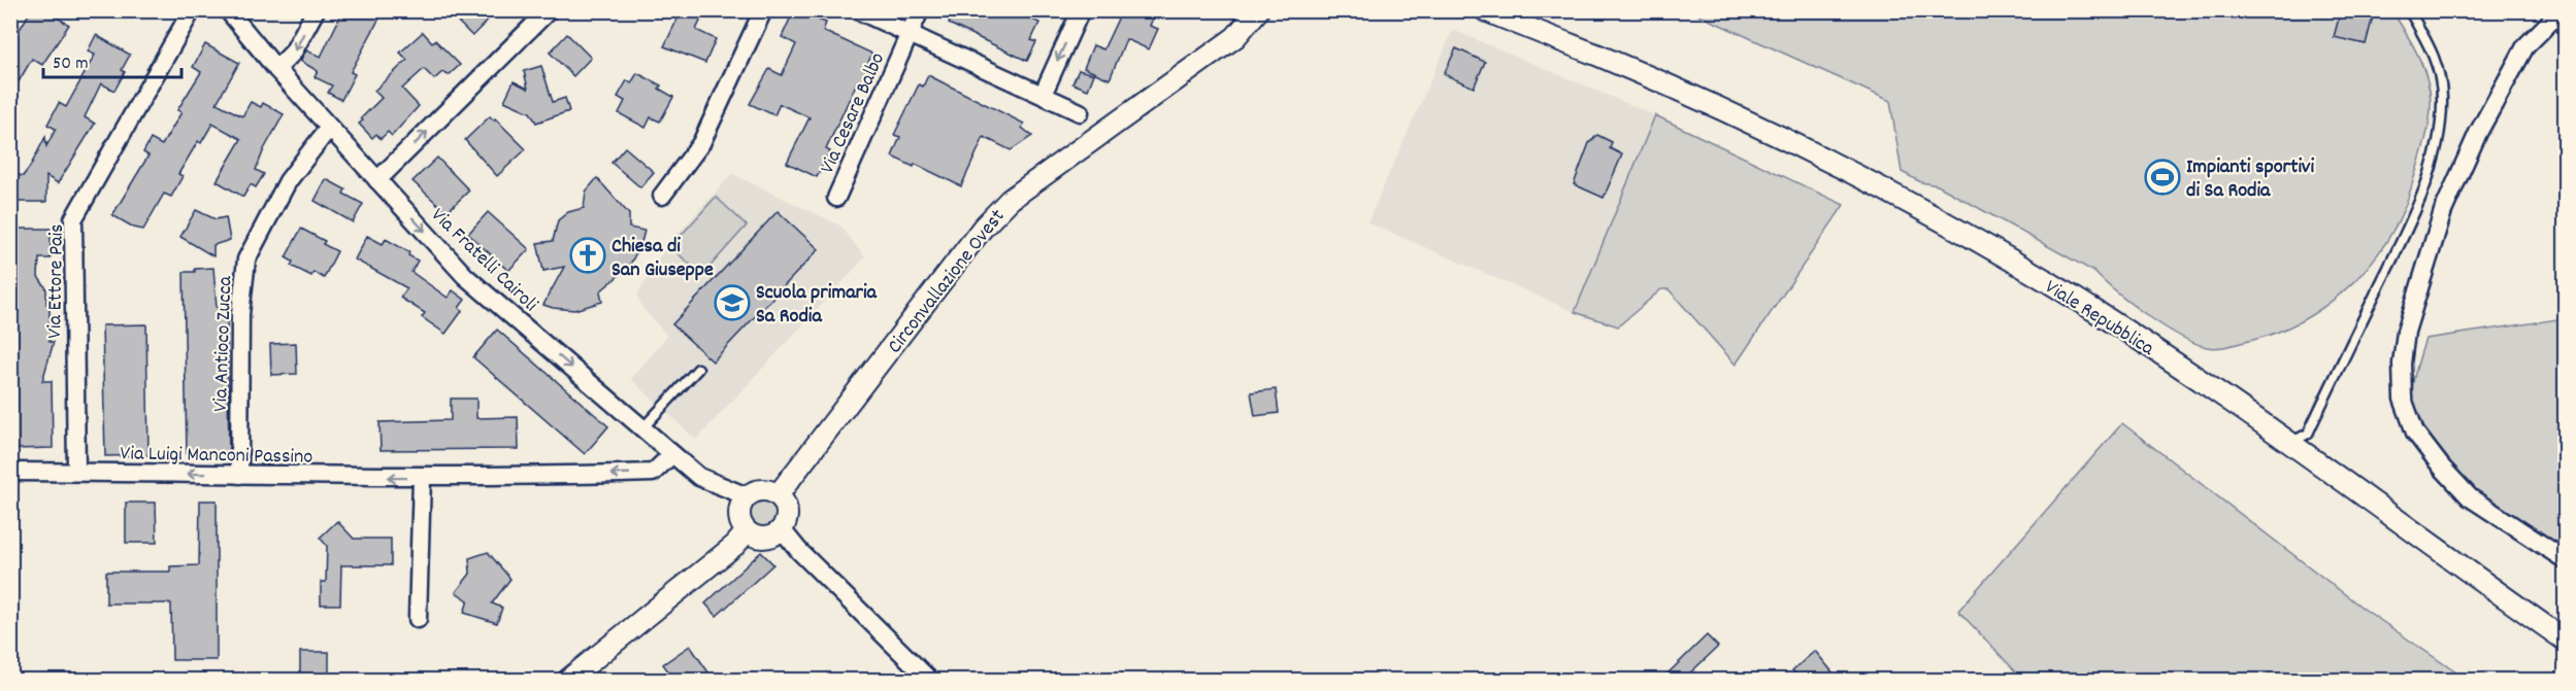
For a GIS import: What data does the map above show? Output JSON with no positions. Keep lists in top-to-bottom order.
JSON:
{
  "streets": {
    "street": [
      "Via Cesare Balbo",
      "Via Fratelli Cairoli",
      "Circonvallazione Ovest",
      "Via Ettore Pais",
      "Viale Repubblica",
      "Via Antioco Zucca",
      "Via Luigi Manconi Passino"
    ]
  },
  "crossings": [
    ["Via Fratelli Cairoli", "Circonvallazione Ovest"],
    ["Via Fratelli Cairoli", "Via Antioco Zucca"],
    ["Via Fratelli Cairoli", "Via Luigi Manconi Passino"],
    ["Via Ettore Pais", "Via Luigi Manconi Passino"],
    ["Via Antioco Zucca", "Via Luigi Manconi Passino"]
  ],
  "one_way": ["Via Fratelli Cairoli", "Via Luigi Manconi Passino"],
  "places": {
    "sports": ["Impianti sportivi di Sa Rodia"],
    "church": ["Chiesa di San Giuseppe"],
    "school or university": ["Scuola primaria Sa Rodia"]
  },
  "scale_bar": "50 m"
}
